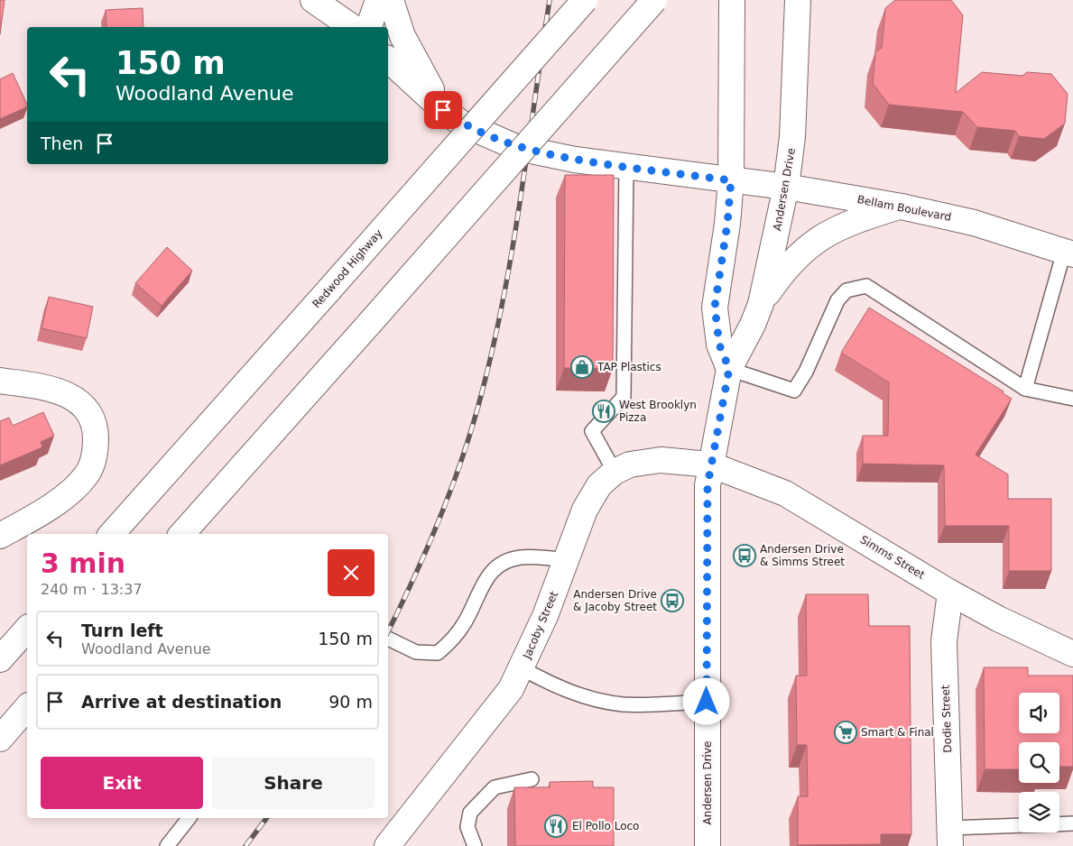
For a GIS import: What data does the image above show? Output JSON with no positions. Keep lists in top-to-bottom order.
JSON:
{
  "streets": {
    "main road": [
      "Andersen Drive",
      "Bellam Boulevard",
      "Redwood Highway",
      "Simms Street",
      "Jacoby Street",
      "Dodie Street"
    ]
  },
  "crossings": [
    ["Andersen Drive", "Bellam Boulevard"],
    ["Andersen Drive", "Simms Street"],
    ["Andersen Drive", "Jacoby Street"],
    ["Simms Street", "Jacoby Street"],
    ["Simms Street", "Dodie Street"]
  ],
  "places": {
    "shop": ["TAP Plastics"],
    "restaurant": ["West Brooklyn Pizza", "El Pollo Loco"],
    "bus stop": ["Andersen Drive & Simms Street", "Andersen Drive & Jacoby Street"],
    "supermarket": ["Smart & Final"]
  },
  "page": {
    "turn": ["150 m", "Woodland Avenue"],
    "then": "Then",
    "heading": ["3 min", "240 m · 13:37"],
    "list": [
      {
        "name": "Turn left",
        "note": "Woodland Avenue",
        "value": "150 m"
      },
      {
        "name": "Arrive at destination",
        "value": "90 m"
      }
    ],
    "buttons": ["Exit", "Share"]
  }
}
